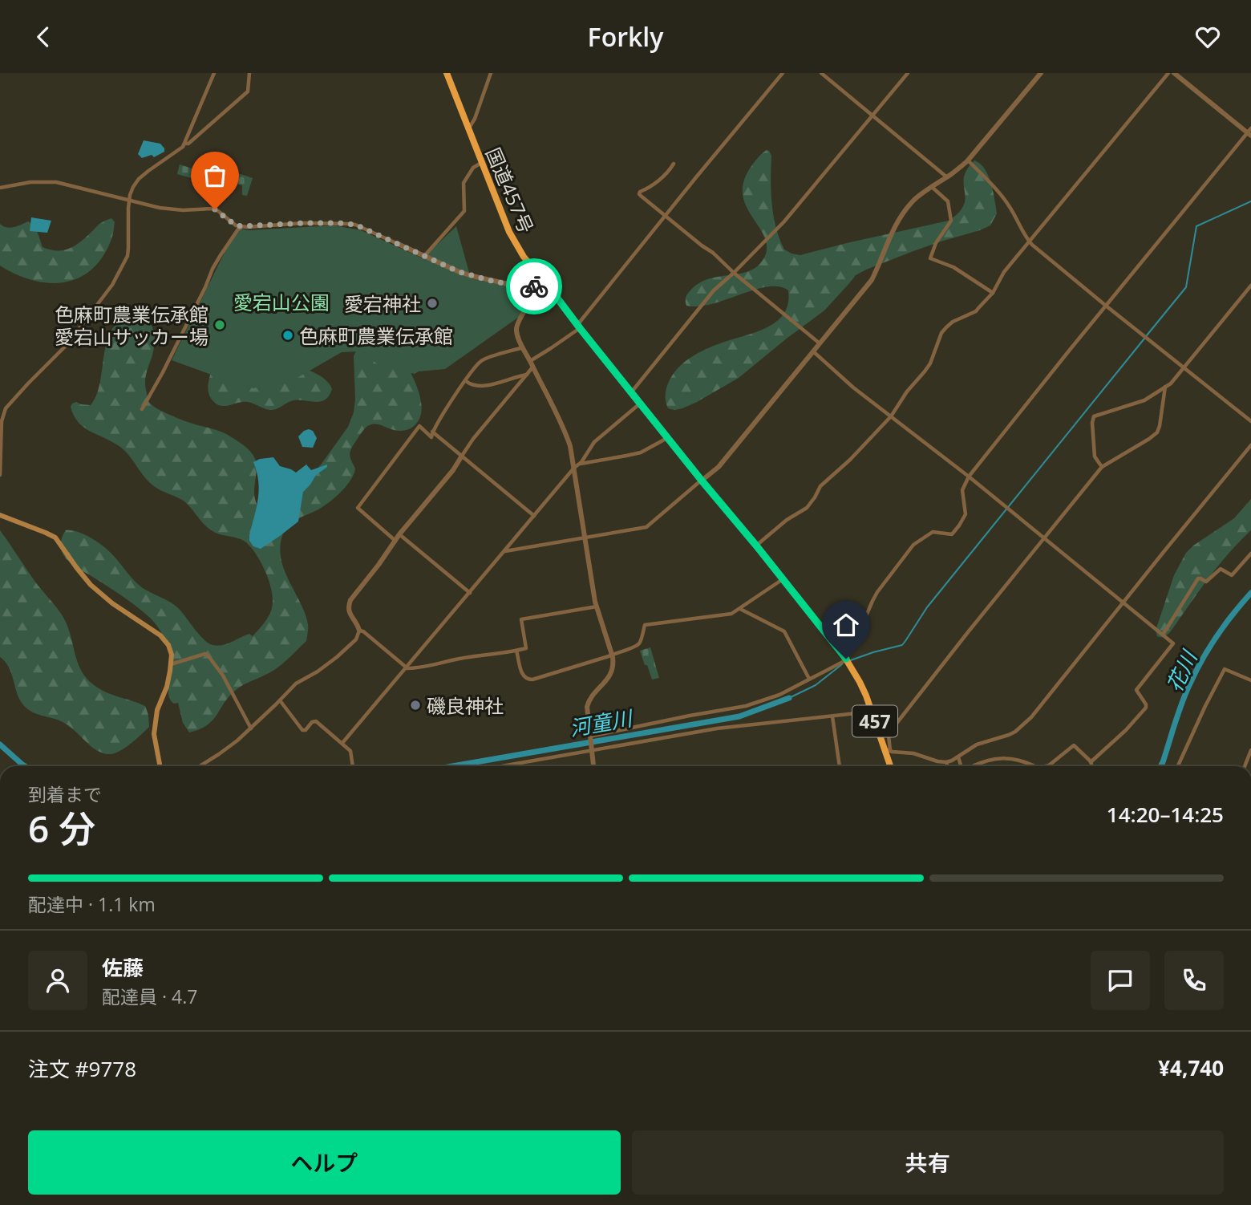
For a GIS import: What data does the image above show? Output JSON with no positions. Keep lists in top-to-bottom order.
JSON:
{
  "streets": {
    "highway": ["国道457号", "457"]
  },
  "water": ["花川", "河童川"],
  "parks": ["愛宕山公園"],
  "places": [
    "愛宕神社",
    "色麻町農業伝承館 愛宕山サッカー場",
    "色麻町農業伝承館",
    "磯良神社"
  ],
  "page": {
    "header": "Forkly",
    "heading": ["6 分", "到着まで", "14:20–14:25"],
    "panel": [
      "佐藤",
      "配達員 · 4.7",
      "注文 #9778",
      "¥4,740"
    ],
    "bar": "配達中 · 1.1 km",
    "buttons": ["ヘルプ", "共有"]
  }
}
